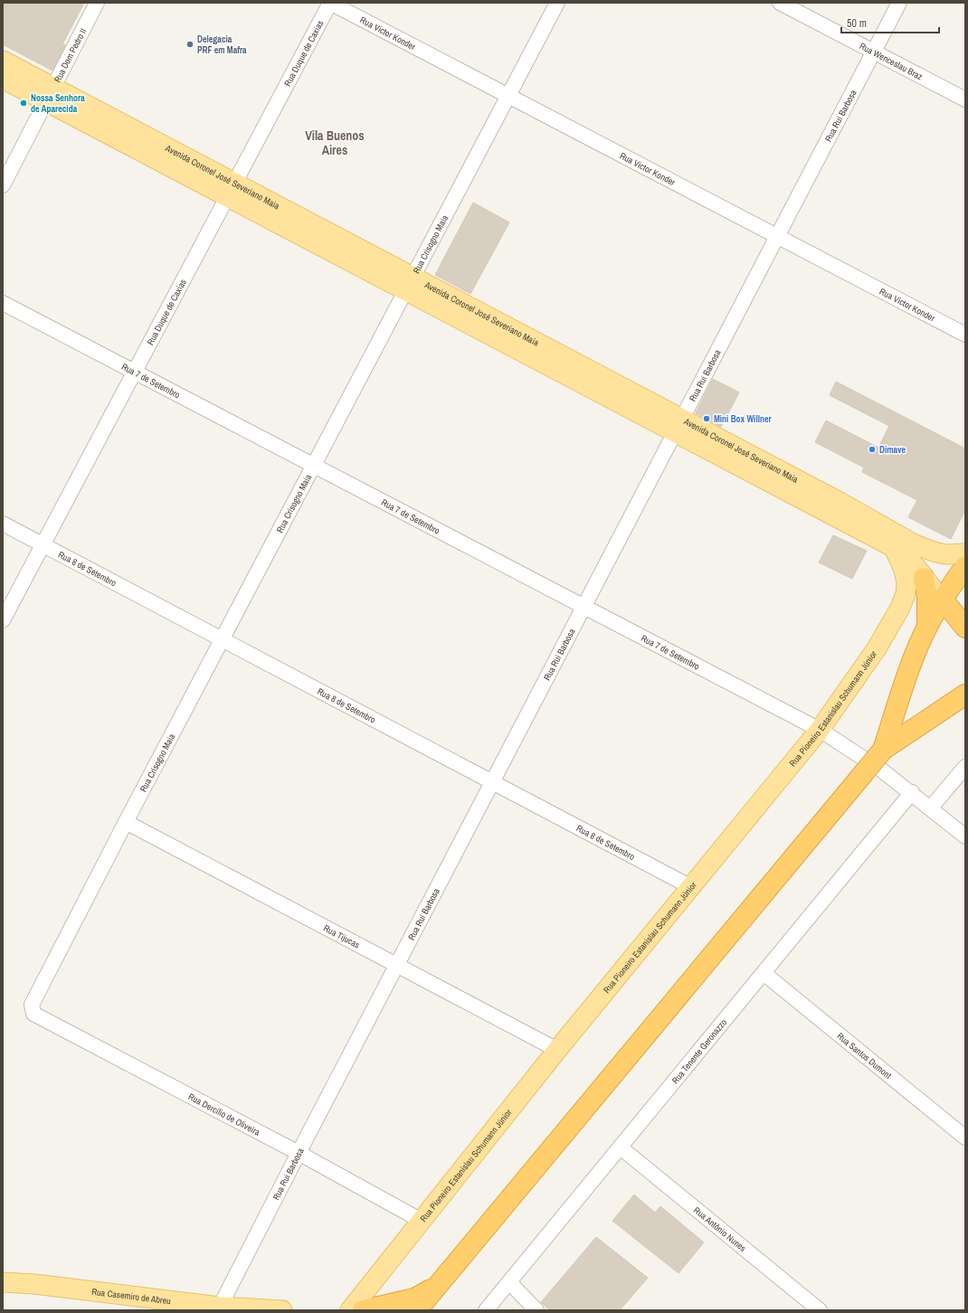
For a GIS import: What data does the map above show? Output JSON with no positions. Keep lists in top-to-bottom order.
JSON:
{
  "streets": {
    "main road": ["Avenida Coronel José Severiano Maia", "Rua Pioneiro Estanislau Schumann Júnior", "Rua Casemiro de Abreu"],
    "street": [
      "Rua Victor Konder",
      "Rua Duque de Caxias",
      "Rua Dom Pedro II",
      "Rua Wenceslau Braz",
      "Rua Rui Barbosa",
      "Rua Crisogno Maia",
      "Rua 7 de Setembro",
      "Rua 8 de Setembro",
      "Rua Tijucas",
      "Rua Tenente Geronazzo",
      "Rua Santos Dumont",
      "Rua Dercílio de Oliveira",
      "Rua Antônio Nunes"
    ]
  },
  "crossings": [
    ["Rua Victor Konder", "Rua Duque de Caxias"],
    ["Rua Victor Konder", "Rua Rui Barbosa"],
    ["Rua Victor Konder", "Rua Crisogno Maia"],
    ["Rua Duque de Caxias", "Avenida Coronel José Severiano Maia"],
    ["Rua Duque de Caxias", "Rua 7 de Setembro"],
    ["Rua Duque de Caxias", "Rua 8 de Setembro"],
    ["Rua Dom Pedro II", "Avenida Coronel José Severiano Maia"],
    ["Rua Wenceslau Braz", "Rua Rui Barbosa"],
    ["Rua Rui Barbosa", "Avenida Coronel José Severiano Maia"],
    ["Rua Rui Barbosa", "Rua 7 de Setembro"],
    ["Rua Rui Barbosa", "Rua 8 de Setembro"],
    ["Rua Rui Barbosa", "Rua Tijucas"],
    ["Rua Rui Barbosa", "Rua Dercílio de Oliveira"],
    ["Rua Rui Barbosa", "Rua Casemiro de Abreu"],
    ["Avenida Coronel José Severiano Maia", "Rua Crisogno Maia"],
    ["Avenida Coronel José Severiano Maia", "Rua Pioneiro Estanislau Schumann Júnior"],
    ["Rua Crisogno Maia", "Rua 7 de Setembro"],
    ["Rua Crisogno Maia", "Rua 8 de Setembro"],
    ["Rua Crisogno Maia", "Rua Tijucas"],
    ["Rua Crisogno Maia", "Rua Dercílio de Oliveira"],
    ["Rua 7 de Setembro", "Rua Pioneiro Estanislau Schumann Júnior"],
    ["Rua 7 de Setembro", "Rua Tenente Geronazzo"],
    ["Rua 8 de Setembro", "Rua Pioneiro Estanislau Schumann Júnior"],
    ["Rua Pioneiro Estanislau Schumann Júnior", "Rua Tijucas"],
    ["Rua Pioneiro Estanislau Schumann Júnior", "Rua Dercílio de Oliveira"],
    ["Rua Tenente Geronazzo", "Rua Santos Dumont"],
    ["Rua Tenente Geronazzo", "Rua Antônio Nunes"]
  ],
  "districts": ["Vila Buenos Aires"],
  "places": [
    "Delegacia PRF em Mafra",
    "Nossa Senhora de Aparecida",
    "Mini Box Willner",
    "Dimave"
  ],
  "scale_bar": "50 m"
}
